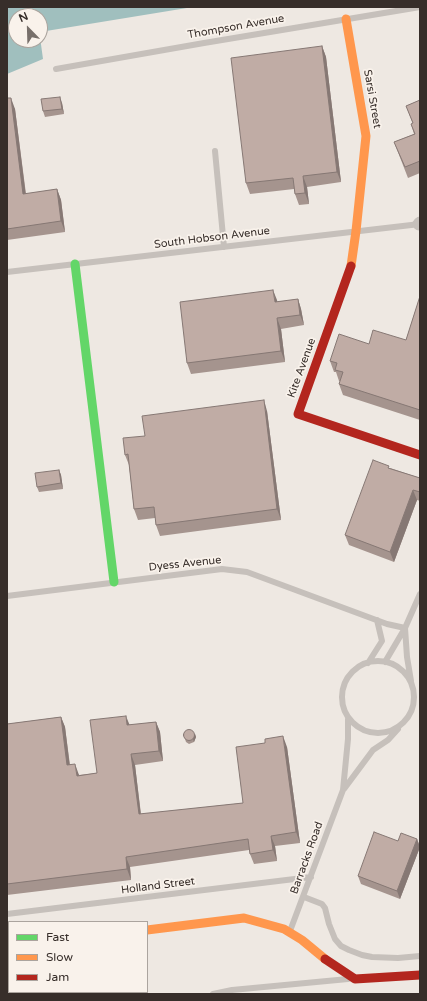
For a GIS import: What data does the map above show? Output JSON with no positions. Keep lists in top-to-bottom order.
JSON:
{
  "streets": {
    "street": ["Sarsi Street", "Kite Avenue"],
    "lane": [
      "Thompson Avenue",
      "South Hobson Avenue",
      "Dyess Avenue",
      "Barracks Road",
      "Holland Street"
    ]
  },
  "crossings": [
    ["Thompson Avenue", "Sarsi Street"],
    ["Sarsi Street", "South Hobson Avenue"],
    ["Sarsi Street", "Kite Avenue"],
    ["South Hobson Avenue", "Kite Avenue"],
    ["Barracks Road", "Holland Street"]
  ],
  "legend": ["Fast", "Slow", "Jam"],
  "north": "top left"
}
